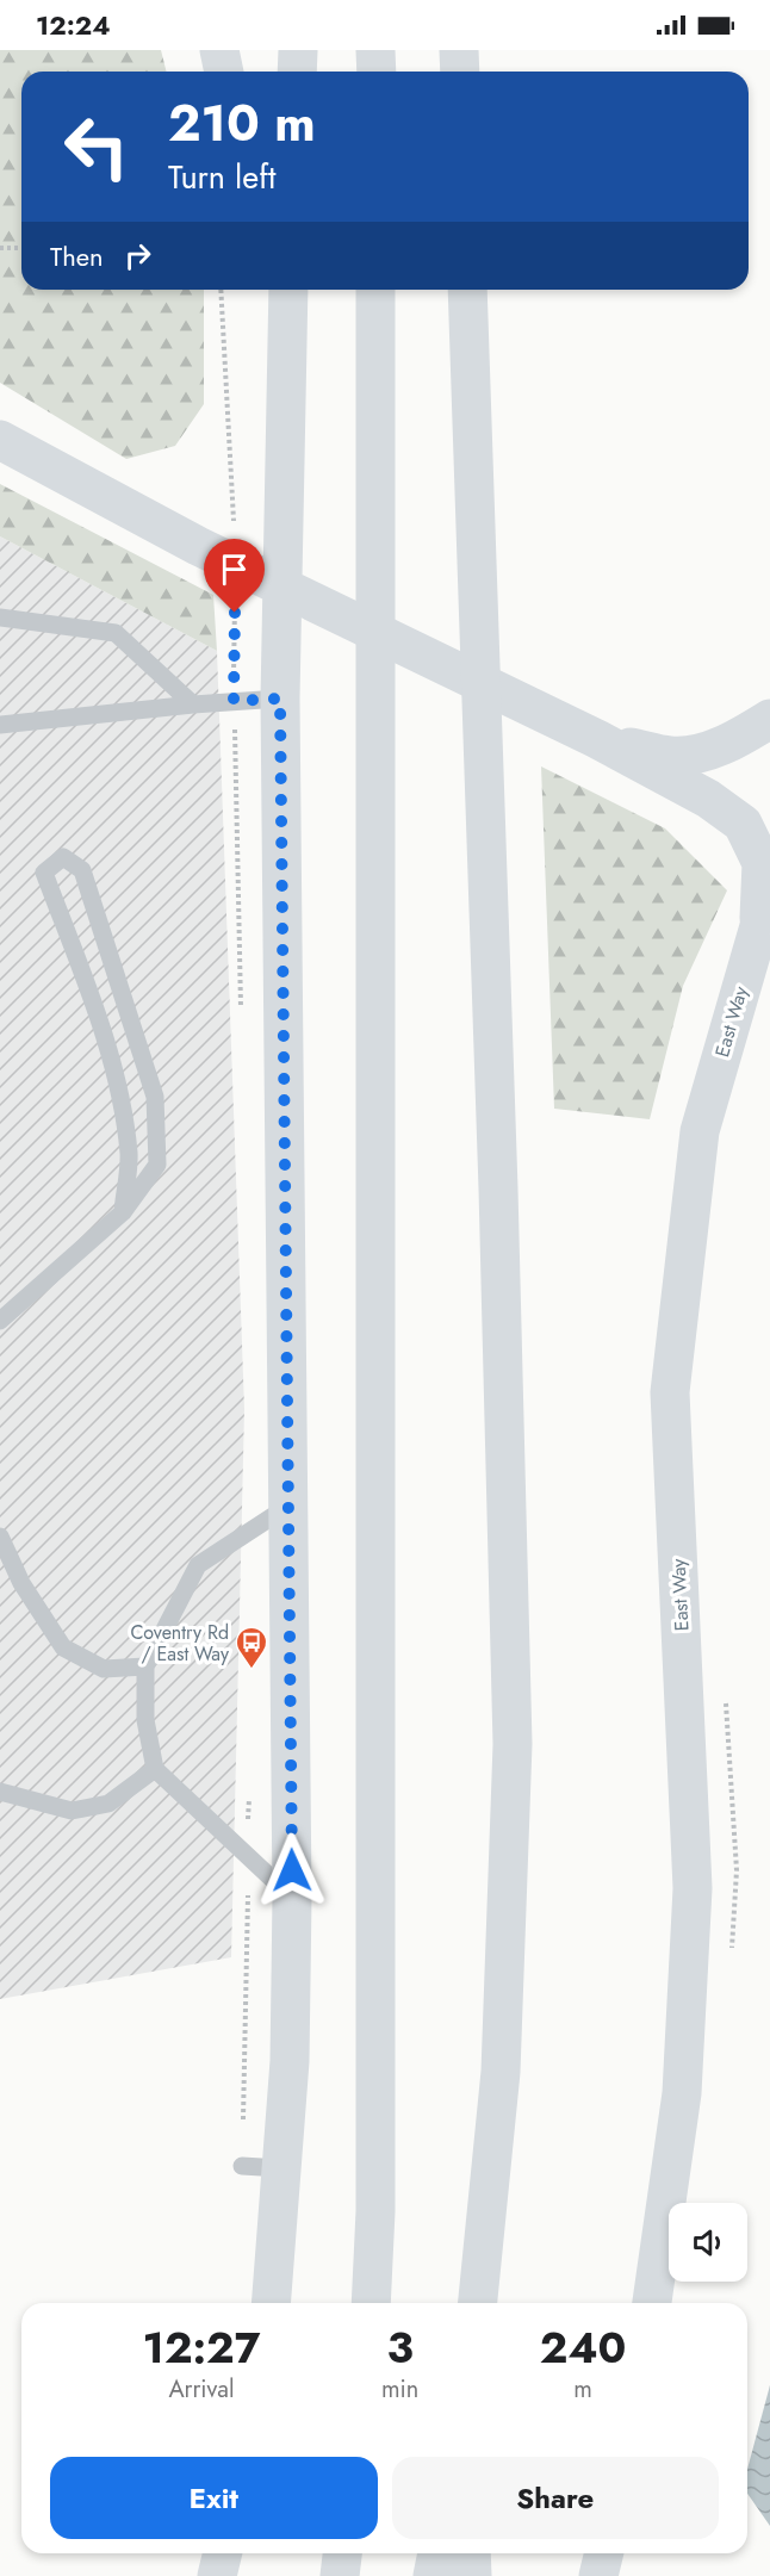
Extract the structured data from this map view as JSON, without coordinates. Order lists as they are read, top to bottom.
{
  "streets": {
    "main road": ["East Way"]
  },
  "places": {
    "bus stop": ["Coventry Rd / East Way"]
  },
  "page": {
    "status": "12:24",
    "turn": ["210 m", "Turn left"],
    "then": "Then",
    "eta": [
      "12:27",
      "Arrival",
      "3",
      "min",
      "240",
      "m"
    ],
    "buttons": ["Exit", "Share"]
  }
}
